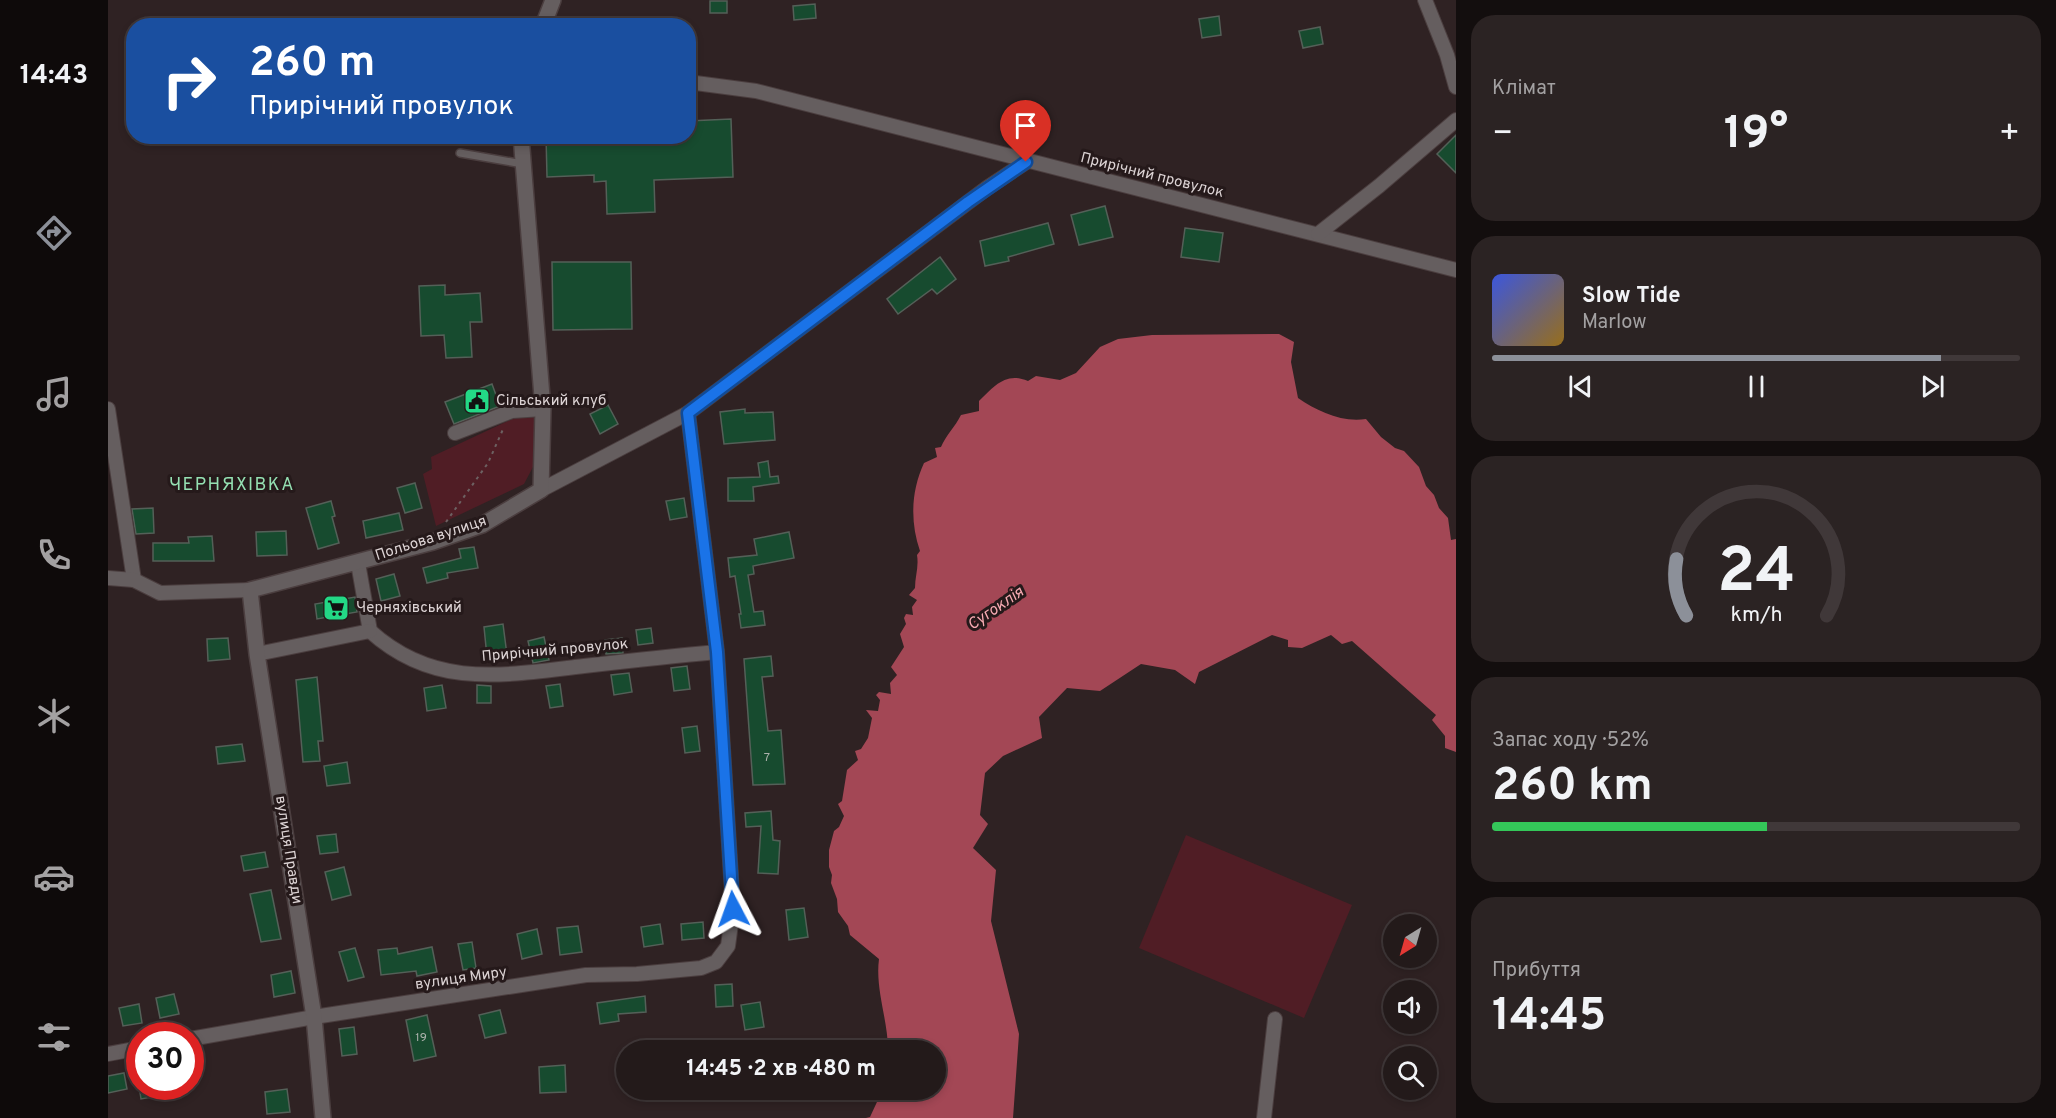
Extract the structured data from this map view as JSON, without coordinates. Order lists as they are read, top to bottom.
{
  "streets": {
    "street": [
      "Прирічний провулок",
      "Польова вулиця",
      "вулиця Правди",
      "вулиця Миру"
    ]
  },
  "crossings": [
    ["Прирічний провулок", "вулиця Миру"],
    ["Польова вулиця", "вулиця Правди"],
    ["вулиця Правди", "вулиця Миру"]
  ],
  "districts": ["ЧЕРНЯХІВКА"],
  "water": ["Сугоклія"],
  "places": {
    "public building": ["Сільський клуб"],
    "supermarket": ["Черняхівський"]
  },
  "house_numbers": ["7", "19"],
  "north": "bottom left",
  "page": {
    "tabs": "14:43",
    "tile": [
      "Клімат",
      ["Запас ходу · 52%", "260 km"],
      ["Прибуття", "14:45"]
    ],
    "turn": ["260 m", "Прирічний провулок"],
    "heat": ["−", "19°", "+"],
    "song": ["Slow Tide", "Marlow"],
    "limit": "30",
    "trip": "14:45 · 2 хв · 480 m",
    "gauge": ["24", "km/h"]
  }
}
